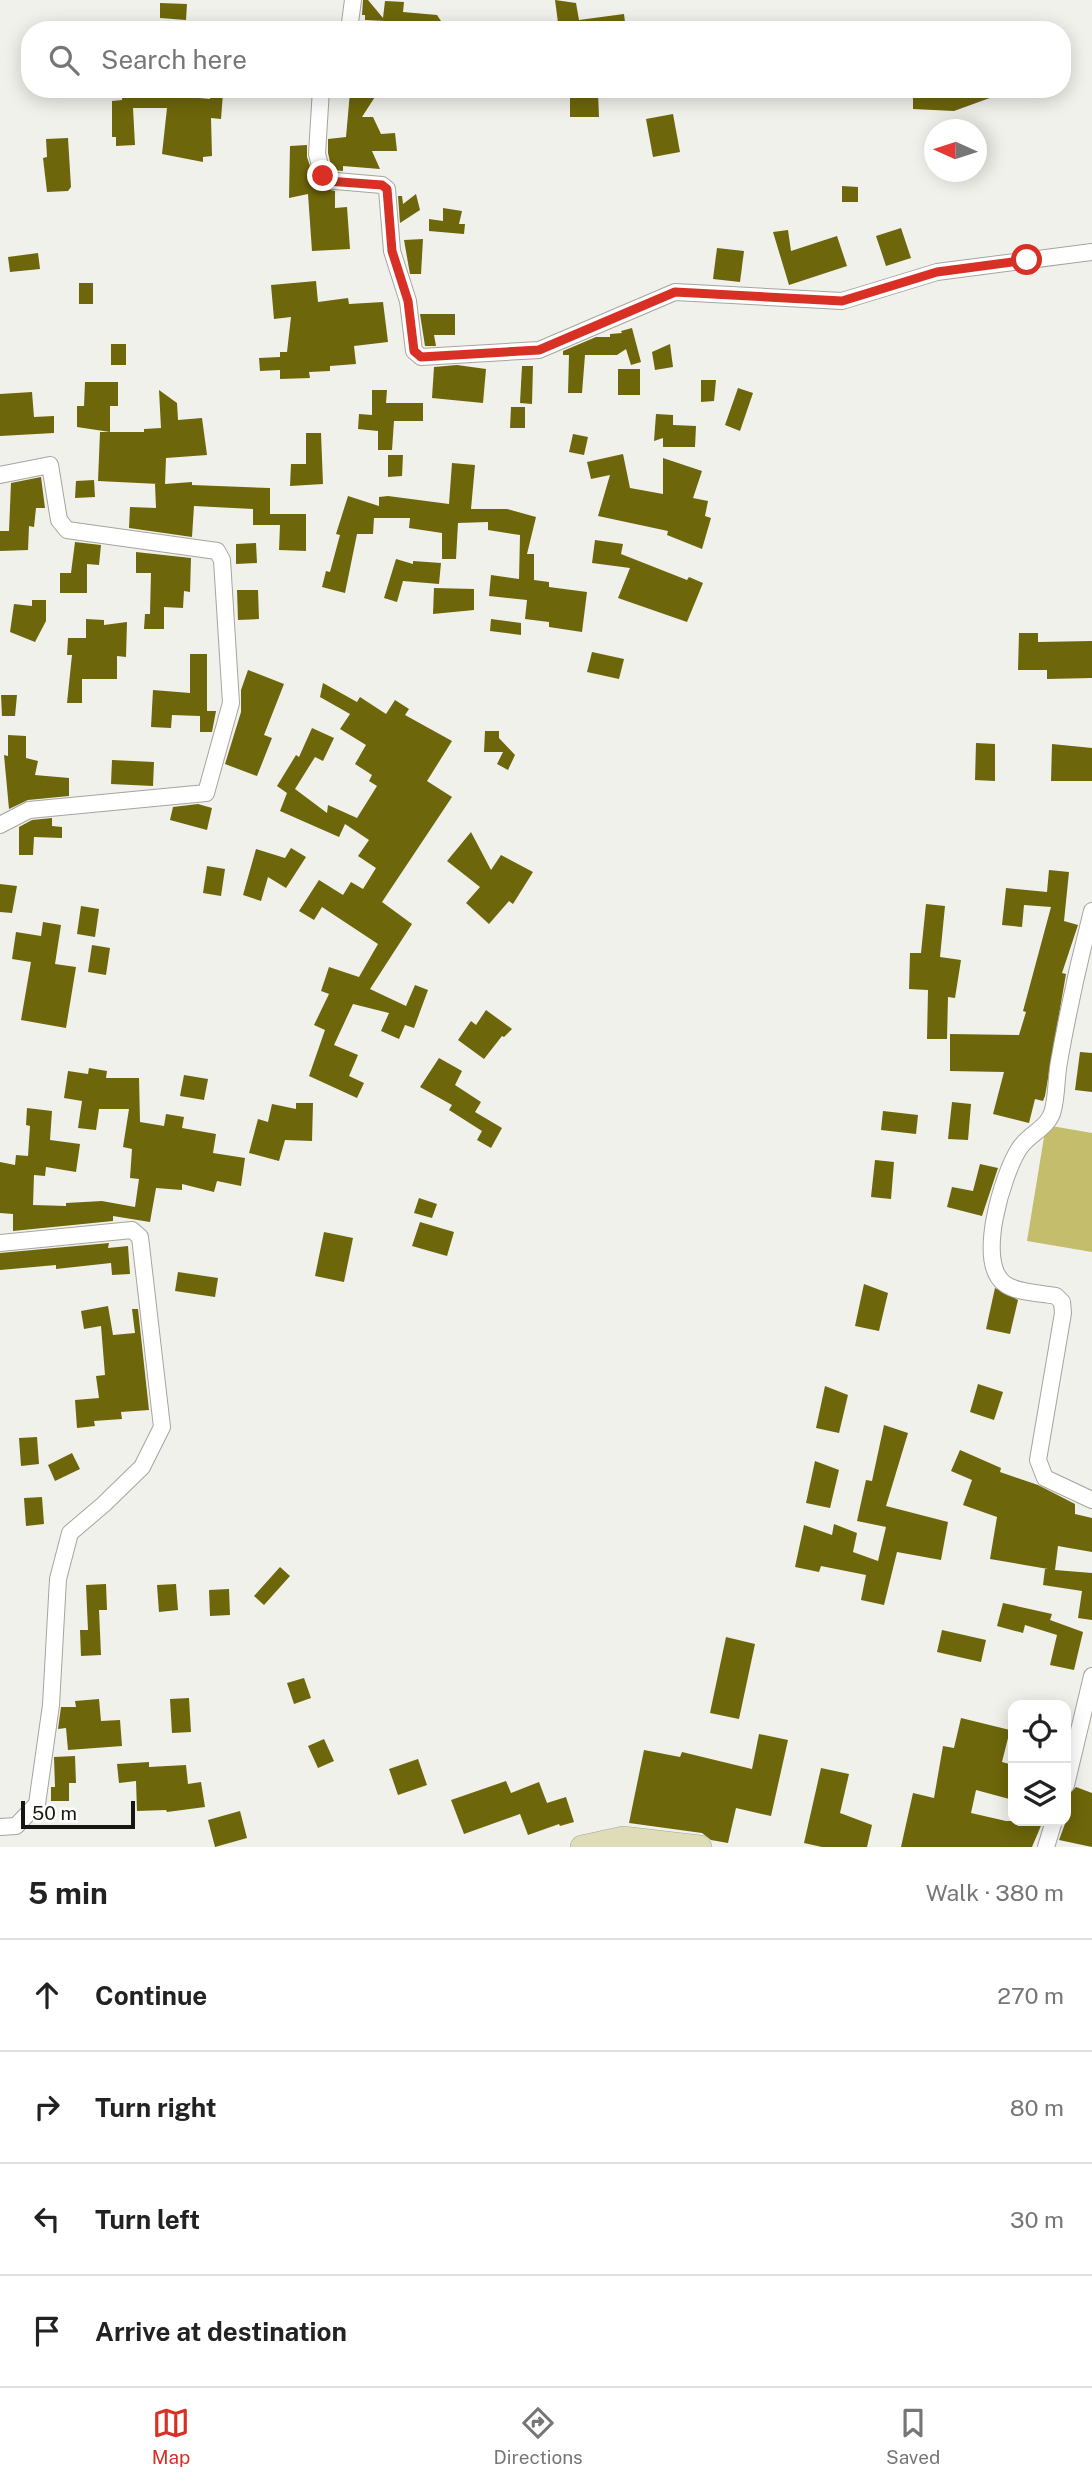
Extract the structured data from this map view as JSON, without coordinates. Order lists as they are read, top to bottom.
{
  "scale_bar": "50 m",
  "north": "left",
  "page": {
    "search": "Search here",
    "scale": "50 m",
    "heading": ["5 min", "Walk · 380 m"],
    "list": [
      ["Continue", "270 m"],
      ["Turn right", "80 m"],
      ["Turn left", "30 m"],
      "Arrive at destination"
    ],
    "nav": ["Map", "Directions", "Saved"]
  }
}
